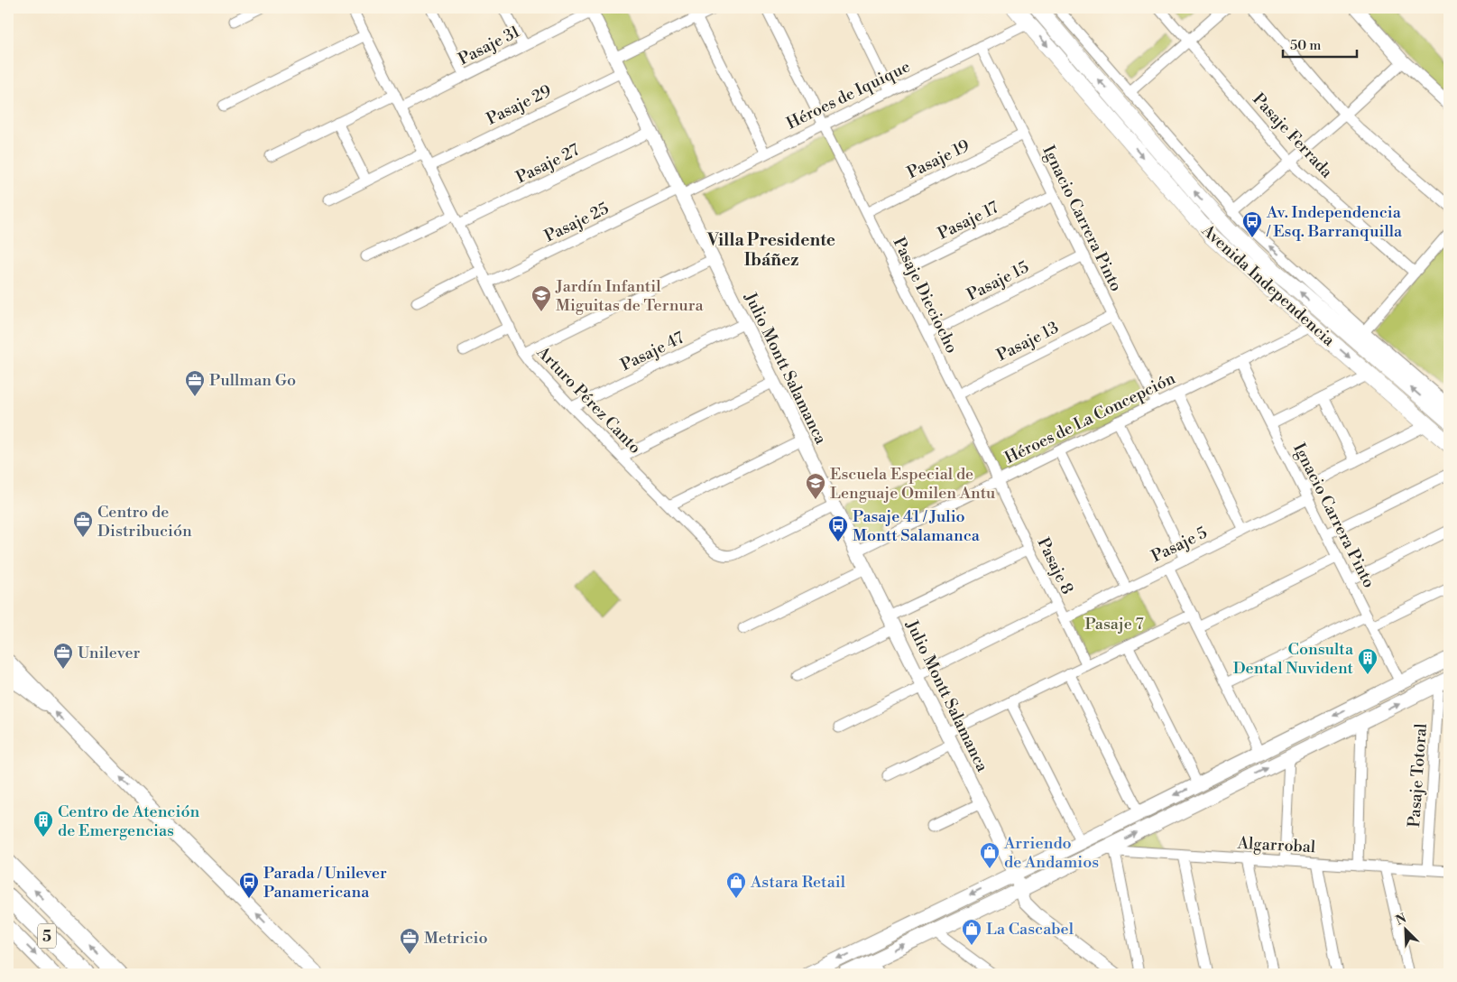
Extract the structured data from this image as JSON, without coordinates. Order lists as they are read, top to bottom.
{
  "streets": {
    "highway": ["5"],
    "main road": ["Avenida Independencia"],
    "street": [
      "Pasaje 31",
      "Héroes de Iquique",
      "Pasaje 29",
      "Pasaje Ferrada",
      "Pasaje 19",
      "Pasaje 27",
      "Ignacio Carrera Pinto",
      "Pasaje 17",
      "Pasaje 25",
      "Pasaje 15",
      "Pasaje Dieciocho",
      "Pasaje 13",
      "Pasaje 47",
      "Julio Montt Salamanca",
      "Arturo Pérez Canto",
      "Héroes de La Concepción",
      "Pasaje 5",
      "Pasaje 8",
      "Pasaje Totoral",
      "Algarrobal"
    ]
  },
  "crossings": [
    ["Pasaje 31", "Julio Montt Salamanca"],
    ["Pasaje 31", "Arturo Pérez Canto"],
    ["Héroes de Iquique", "Ignacio Carrera Pinto"],
    ["Héroes de Iquique", "Pasaje 25"],
    ["Héroes de Iquique", "Avenida Independencia"],
    ["Héroes de Iquique", "Pasaje Dieciocho"],
    ["Héroes de Iquique", "Julio Montt Salamanca"],
    ["Pasaje 29", "Julio Montt Salamanca"],
    ["Pasaje 29", "Arturo Pérez Canto"],
    ["Pasaje 19", "Ignacio Carrera Pinto"],
    ["Pasaje 19", "Pasaje Dieciocho"],
    ["Pasaje 27", "Julio Montt Salamanca"],
    ["Pasaje 27", "Arturo Pérez Canto"],
    ["Ignacio Carrera Pinto", "Pasaje 17"],
    ["Ignacio Carrera Pinto", "Pasaje 15"],
    ["Ignacio Carrera Pinto", "Pasaje 13"],
    ["Ignacio Carrera Pinto", "Héroes de La Concepción"],
    ["Ignacio Carrera Pinto", "Pasaje 5"],
    ["Pasaje 17", "Pasaje Dieciocho"],
    ["Pasaje 25", "Julio Montt Salamanca"],
    ["Pasaje 25", "Arturo Pérez Canto"],
    ["Pasaje 15", "Pasaje Dieciocho"],
    ["Avenida Independencia", "Héroes de La Concepción"],
    ["Pasaje Dieciocho", "Pasaje 13"],
    ["Pasaje Dieciocho", "Héroes de La Concepción"],
    ["Pasaje Dieciocho", "Pasaje 8"],
    ["Pasaje 47", "Julio Montt Salamanca"],
    ["Pasaje 47", "Arturo Pérez Canto"],
    ["Julio Montt Salamanca", "Arturo Pérez Canto"],
    ["Julio Montt Salamanca", "Héroes de La Concepción"],
    ["Héroes de La Concepción", "Pasaje 8"],
    ["Pasaje 5", "Pasaje 8"],
    ["Pasaje Totoral", "Algarrobal"]
  ],
  "districts": ["Villa Presidente Ibáñez"],
  "parks": ["Pasaje 7"],
  "places": {
    "bus stop": ["Av. Independencia / Esq. Barranquilla", "Pasaje 41 / Julio Montt Salamanca", "Parada / Unilever Panamericana"],
    "school or university": ["Jardín Infantil Miguitas de Ternura", "Escuela Especial de Lenguaje Omilen Antu"],
    "office": [
      "Pullman Go",
      "Centro de Distribución",
      "Unilever",
      "Metricio"
    ],
    "building": ["Consulta Dental Nuvident", "Centro de Atención de Emergencias"],
    "shop": ["Arriendo de Andamios", "Astara Retail", "La Cascabel"]
  },
  "scale_bar": "50 m",
  "north": "top left"
}
